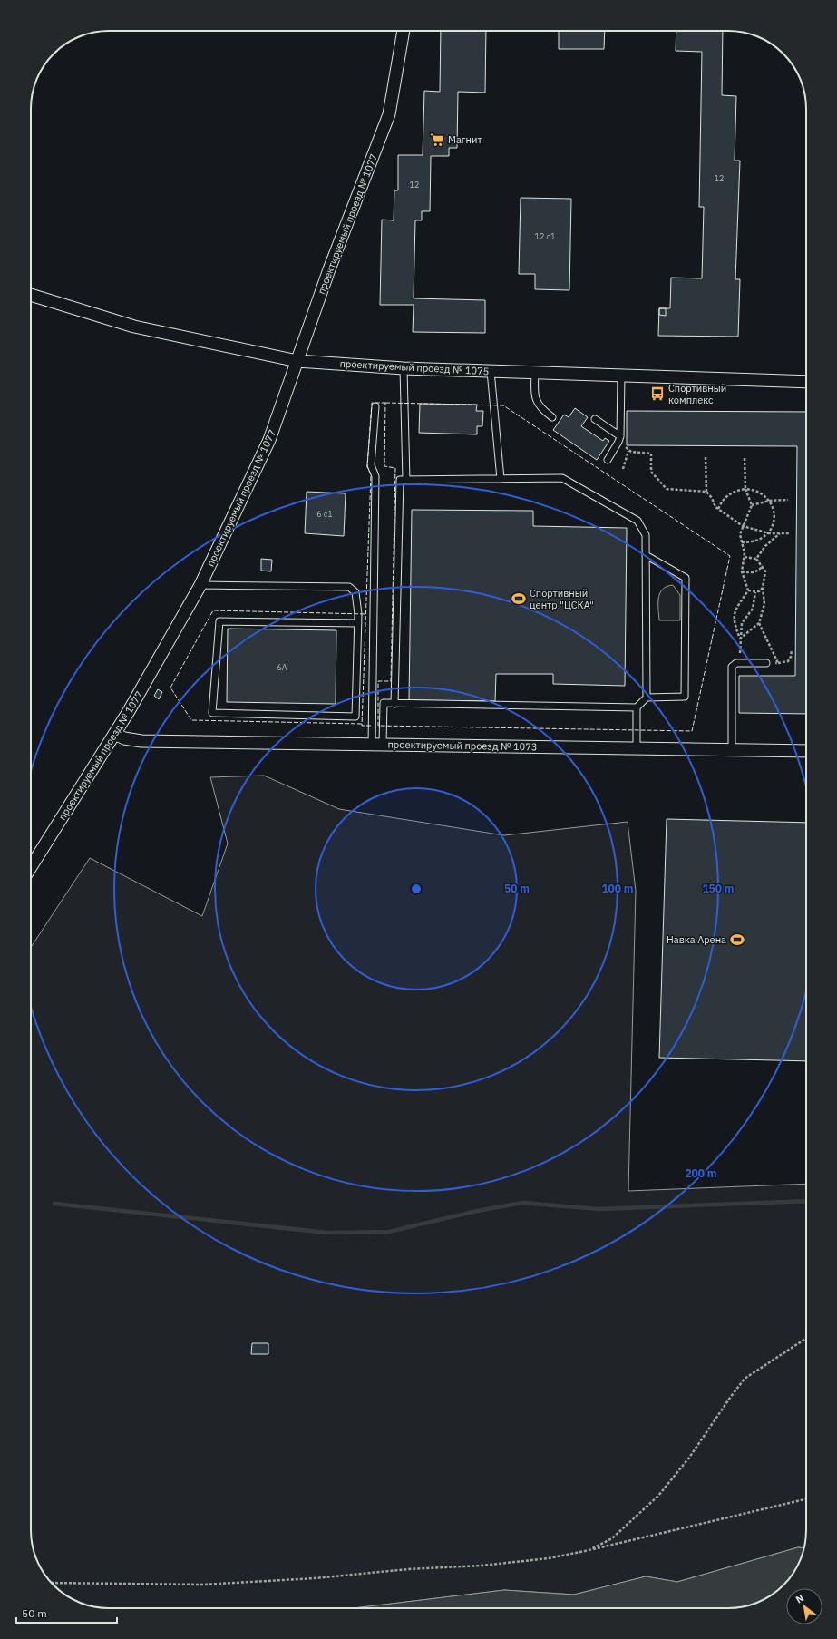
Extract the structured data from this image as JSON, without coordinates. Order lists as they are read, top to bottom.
{
  "streets": {
    "street": ["проектируемый проезд № 1077", "проектируемый проезд № 1075", "проектируемый проезд № 1073"]
  },
  "crossings": [
    ["проектируемый проезд № 1077", "проектируемый проезд № 1075"],
    ["проектируемый проезд № 1077", "проектируемый проезд № 1073"]
  ],
  "places": {
    "supermarket": ["Магнит"],
    "bus stop": ["Спортивный комплекс"],
    "sports": ["Спортивный центр \"ЦСКА\"", "Навка Арена"]
  },
  "house_numbers": [
    "12",
    "12",
    "12 с1",
    "6 с1",
    "6А"
  ],
  "scale_bar": "50 m",
  "north": "top left",
  "rings": [
    "50 m",
    "100 m",
    "150 m",
    "200 m"
  ]
}
